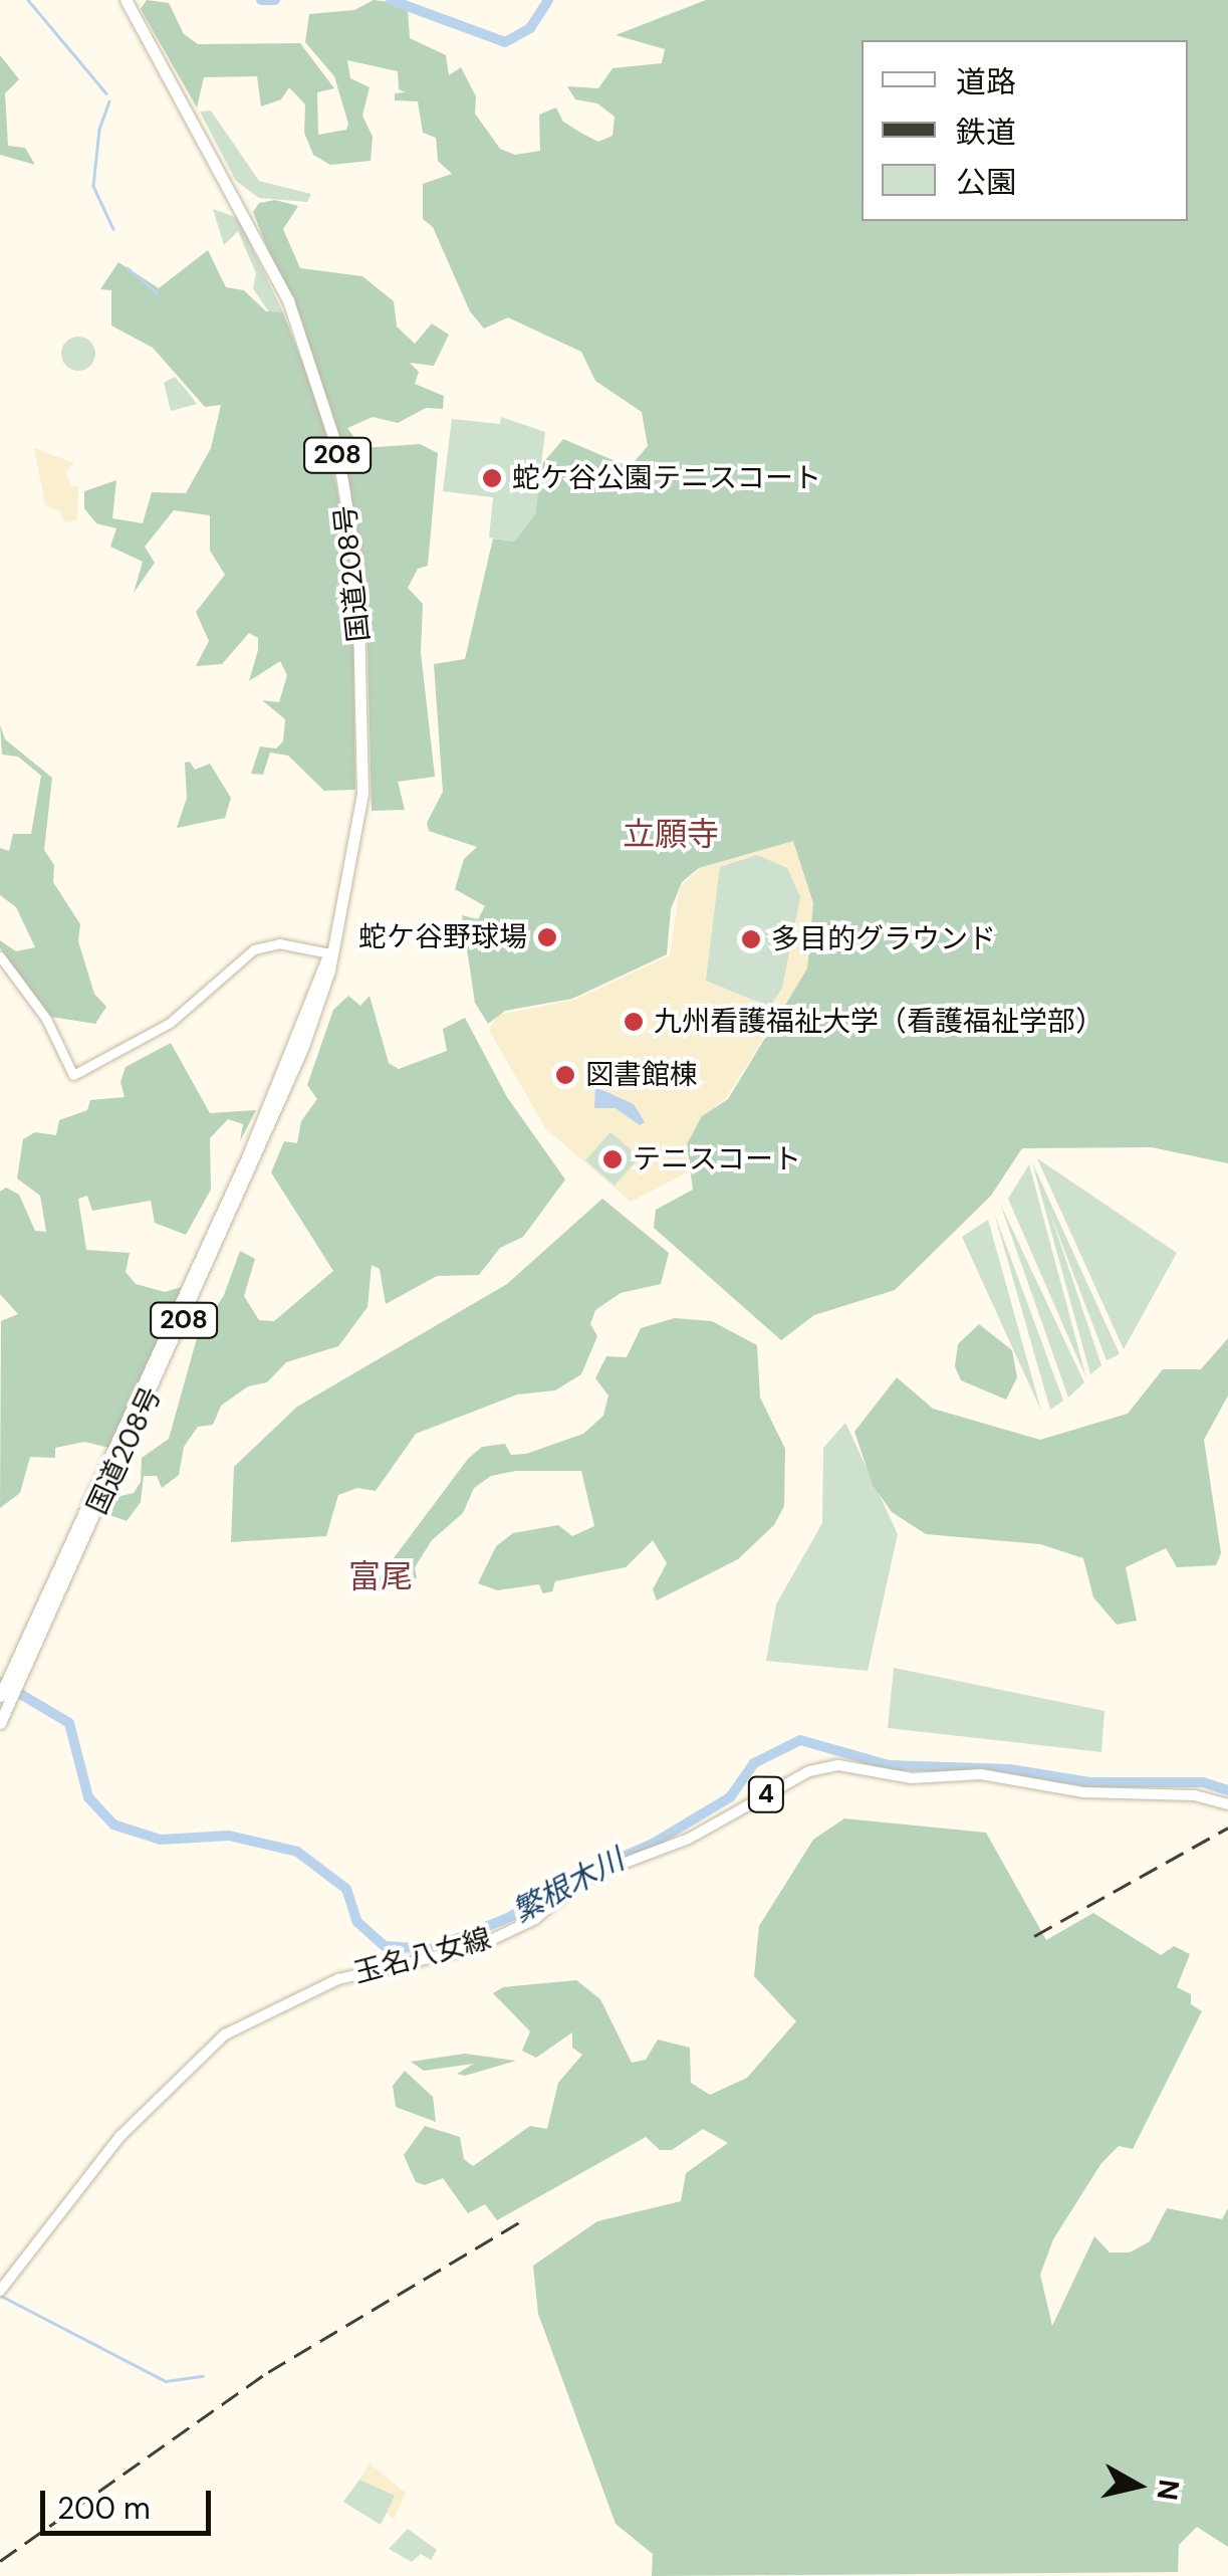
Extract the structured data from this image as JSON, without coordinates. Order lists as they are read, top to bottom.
{
  "streets": {
    "highway": ["208", "国道208号"],
    "main road": ["4", "玉名八女線"]
  },
  "districts": ["立願寺", "富尾"],
  "water": ["繁根木川"],
  "places": [
    "蛇ケ谷公園テニスコート",
    "蛇ケ谷野球場",
    "多目的グラウンド",
    "九州看護福祉大学（看護福祉学部）",
    "図書館棟",
    "テニスコート"
  ],
  "legend": ["道路", "鉄道", "公園"],
  "scale_bar": "200 m",
  "north": "right"
}
